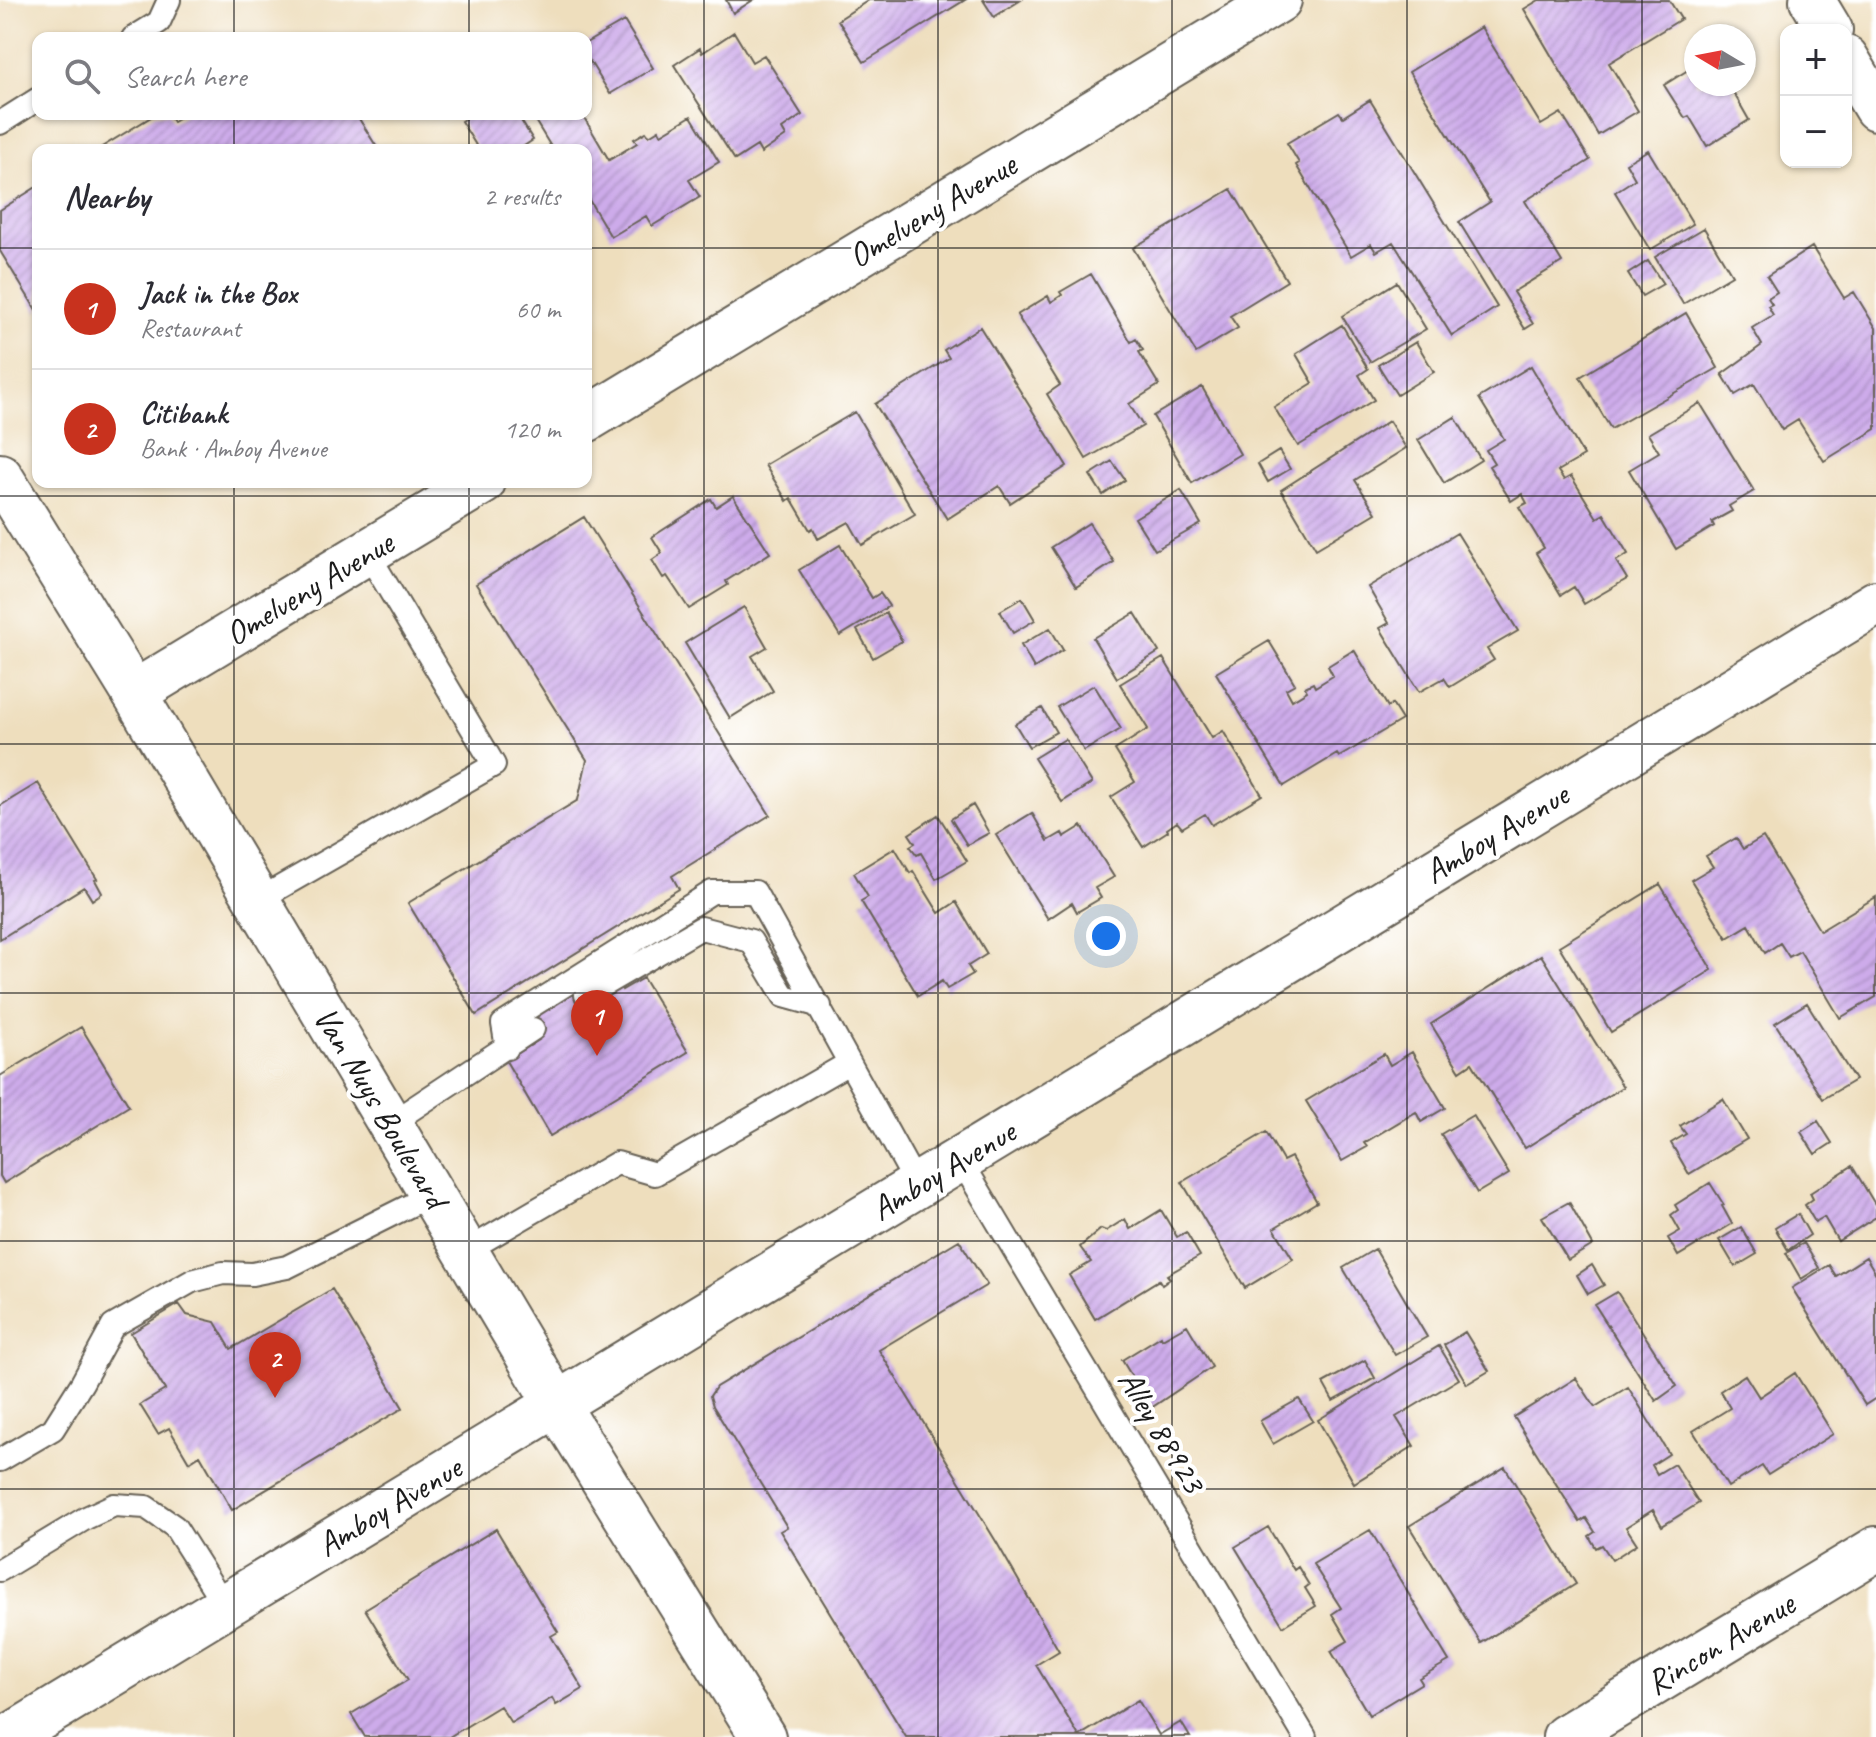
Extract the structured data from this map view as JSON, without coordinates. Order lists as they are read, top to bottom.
{
  "streets": {
    "street": [
      "Omelveny Avenue",
      "Amboy Avenue",
      "Van Nuys Boulevard",
      "Rincon Avenue"
    ],
    "lane": ["Alley 88923"]
  },
  "crossings": [
    ["Omelveny Avenue", "Van Nuys Boulevard"],
    ["Amboy Avenue", "Van Nuys Boulevard"],
    ["Amboy Avenue", "Alley 88923"]
  ],
  "north": "left",
  "page": {
    "map_buttons": ["+", "−"],
    "search": "Search here",
    "heading": ["Nearby", "2 results"],
    "list": [
      {
        "mark": "1",
        "name": "Jack in the Box",
        "note": "Restaurant",
        "value": "60 m"
      },
      {
        "mark": "2",
        "name": "Citibank",
        "note": "Bank · Amboy Avenue",
        "value": "120 m"
      }
    ],
    "pins": ["1", "2"]
  }
}
